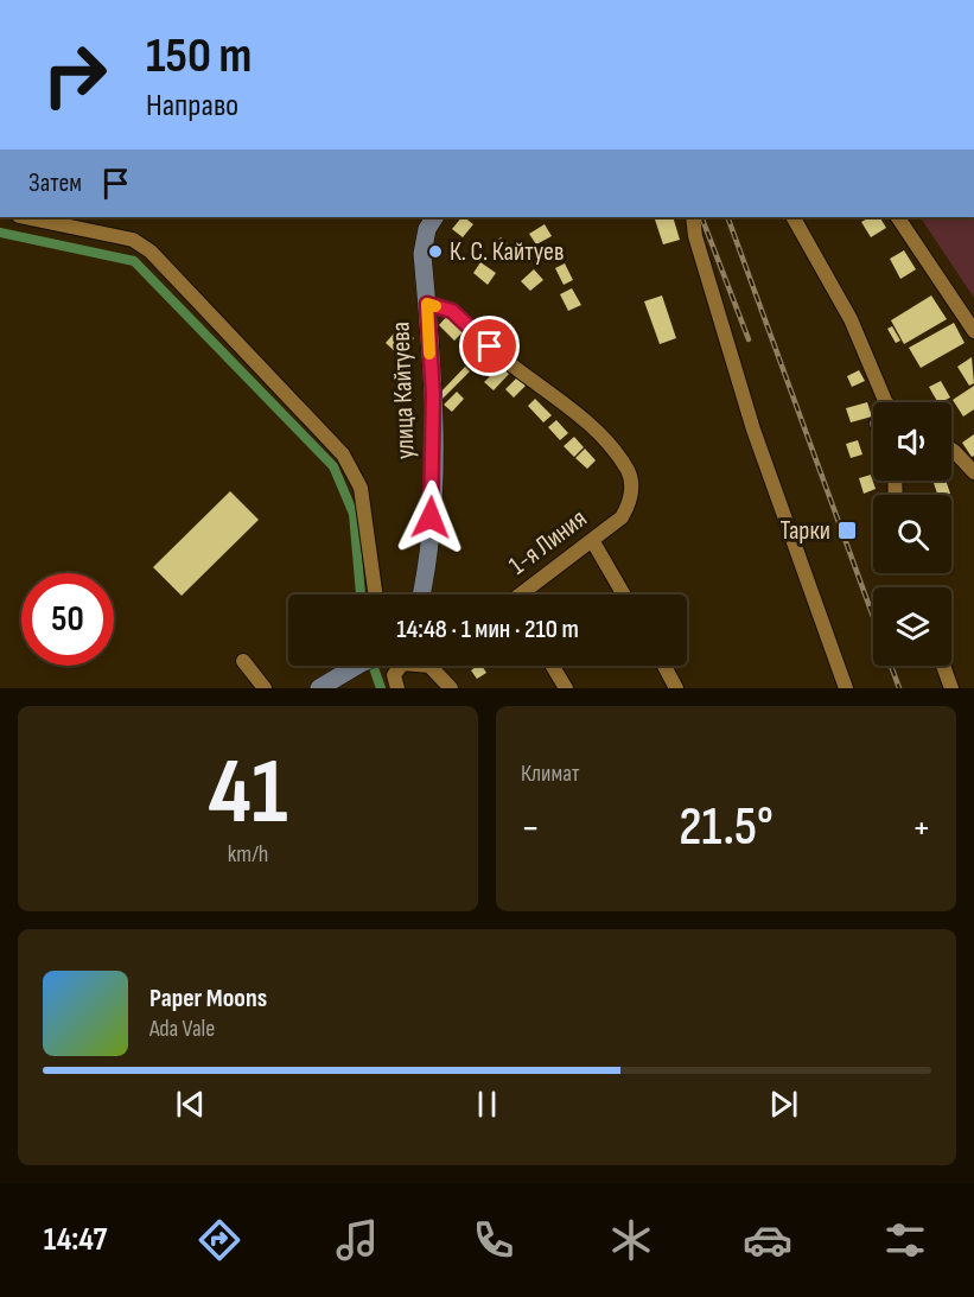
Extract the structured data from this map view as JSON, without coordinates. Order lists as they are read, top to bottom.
{
  "streets": {
    "main road": ["улица Кайтуева"],
    "street": ["1-я Линия"]
  },
  "crossings": [
    ["улица Кайтуева", "1-я Линия"]
  ],
  "places": {
    "other": ["К. С. Кайтуев"],
    "transit": ["Тарки"]
  },
  "page": {
    "turn": ["150 m", "Направо"],
    "then": "Затем",
    "limit": "50",
    "trip": "14:48 · 1 мин · 210 m",
    "tile": [
      ["41", "km/h"],
      "Климат"
    ],
    "heat": ["−", "21.5°", "+"],
    "song": ["Paper Moons", "Ada Vale"],
    "tabs": "14:47"
  }
}
